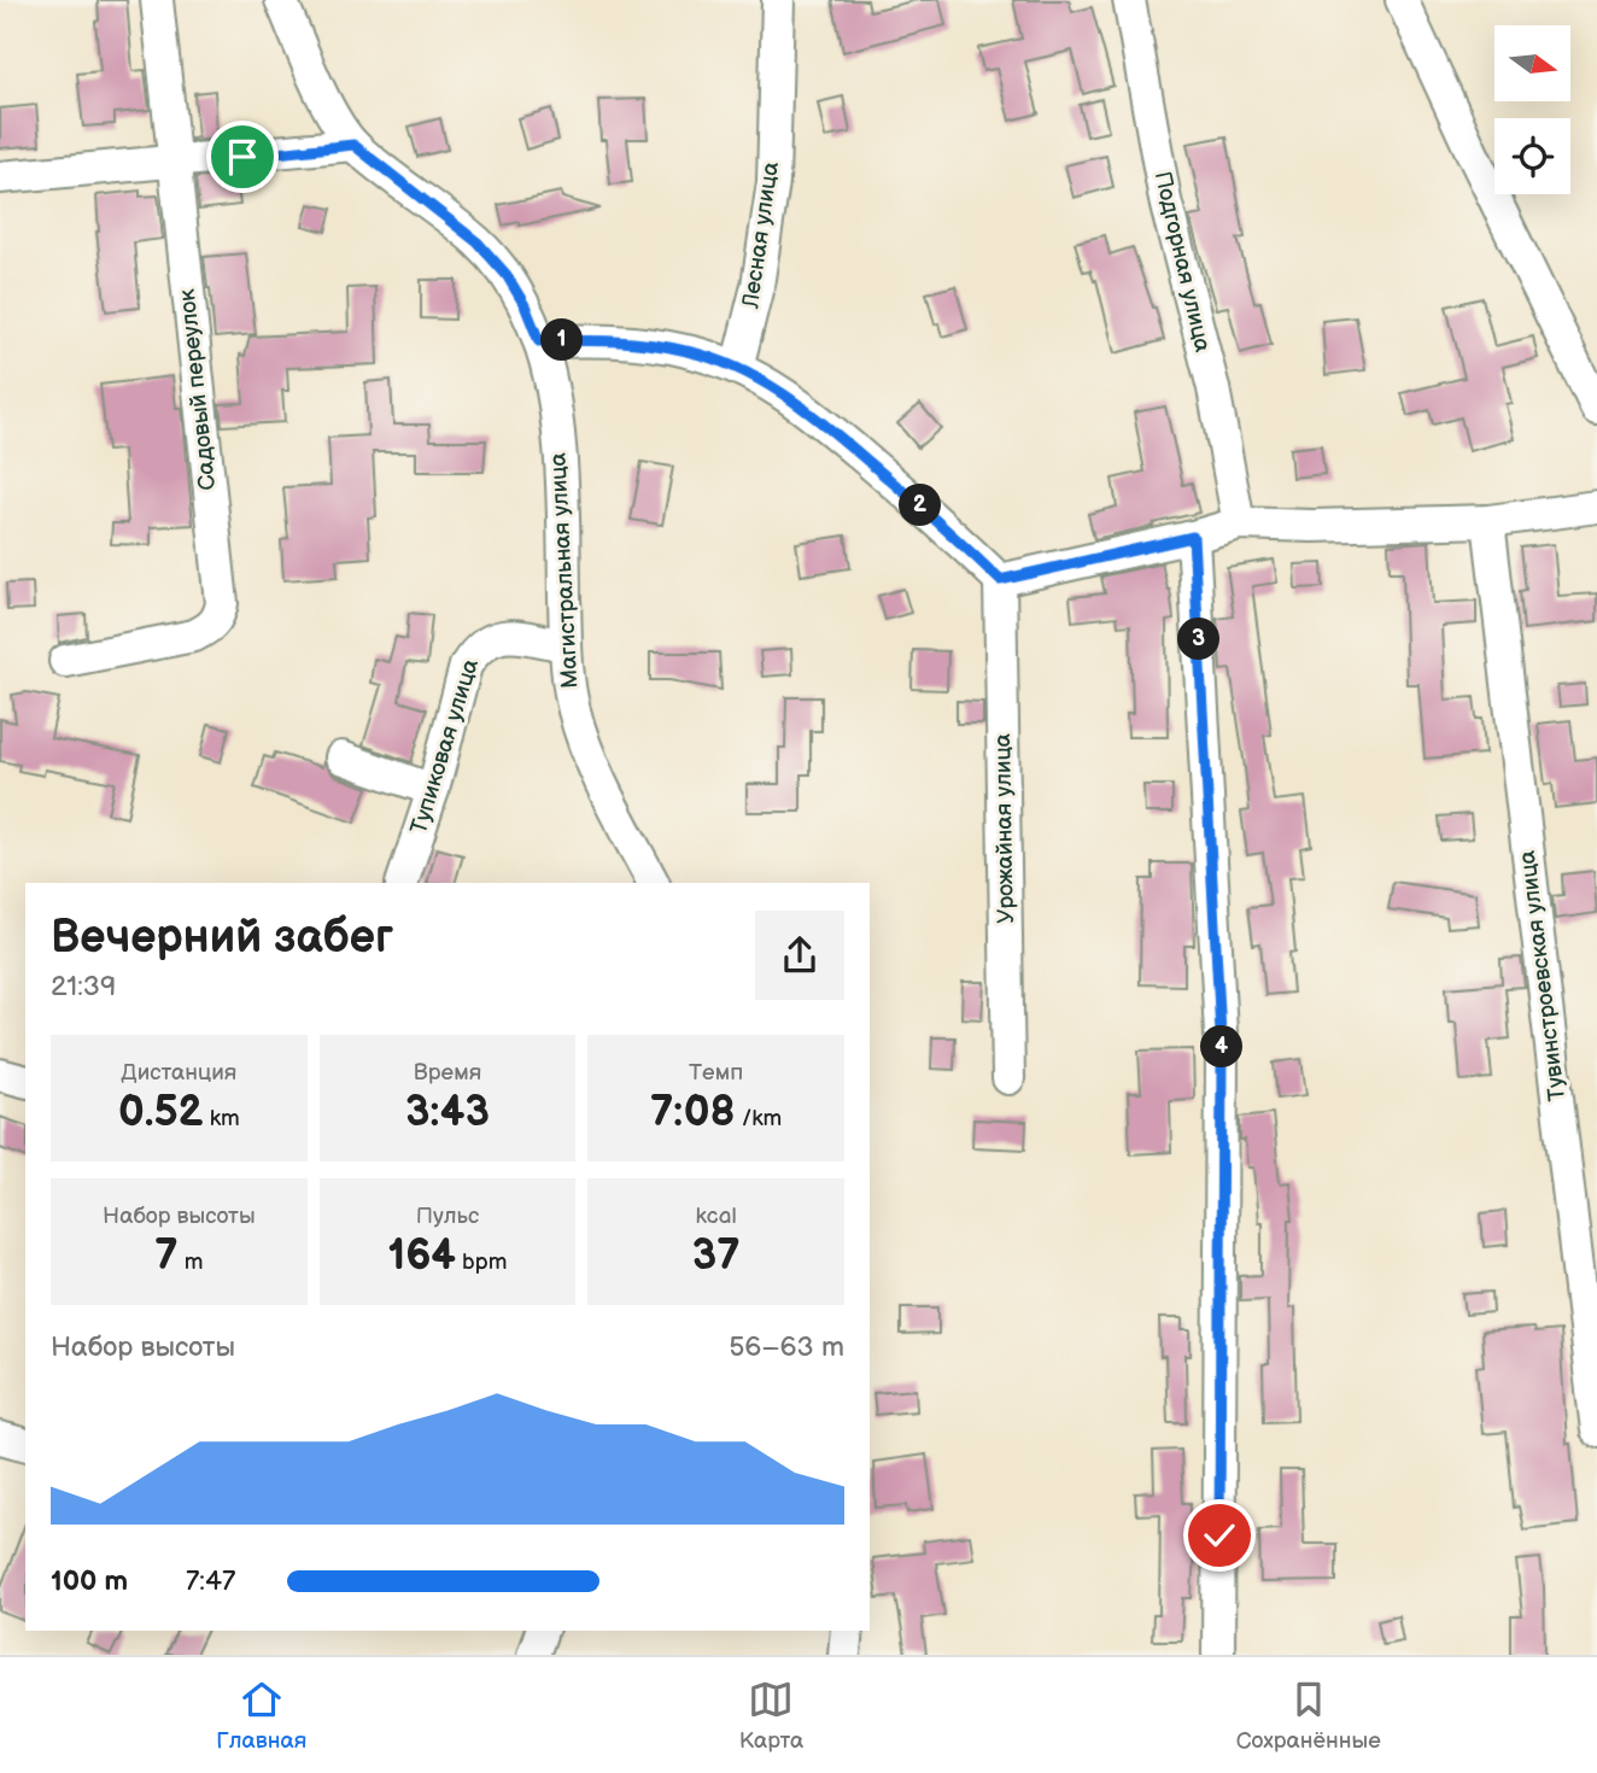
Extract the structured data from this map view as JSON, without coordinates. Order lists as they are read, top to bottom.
{
  "streets": {
    "street": [
      "Лесная улица",
      "Подгорная улица",
      "Садовый переулок",
      "Магистральная улица",
      "Тупиковая улица",
      "Урожайная улица",
      "Тувинстроевская улица"
    ]
  },
  "crossings": [
    ["Магистральная улица", "Тупиковая улица"]
  ],
  "north": "right",
  "page": {
    "pins": [
      "1",
      "2",
      "3",
      "4"
    ],
    "heading": ["Вечерний забег", "21:39"],
    "stats": [
      ["Дистанция", "0.52 km"],
      ["Время", "3:43"],
      ["Темп", "7:08 /km"],
      ["Набор высоты", "7 m"],
      ["Пульс", "164 bpm"],
      ["kcal", "37"]
    ],
    "chart": ["Набор высоты", "56–63 m"],
    "list": [
      {
        "name": "100 m",
        "note": "7:47"
      }
    ],
    "tabs": ["Главная", "Карта", "Сохранённые"]
  }
}
